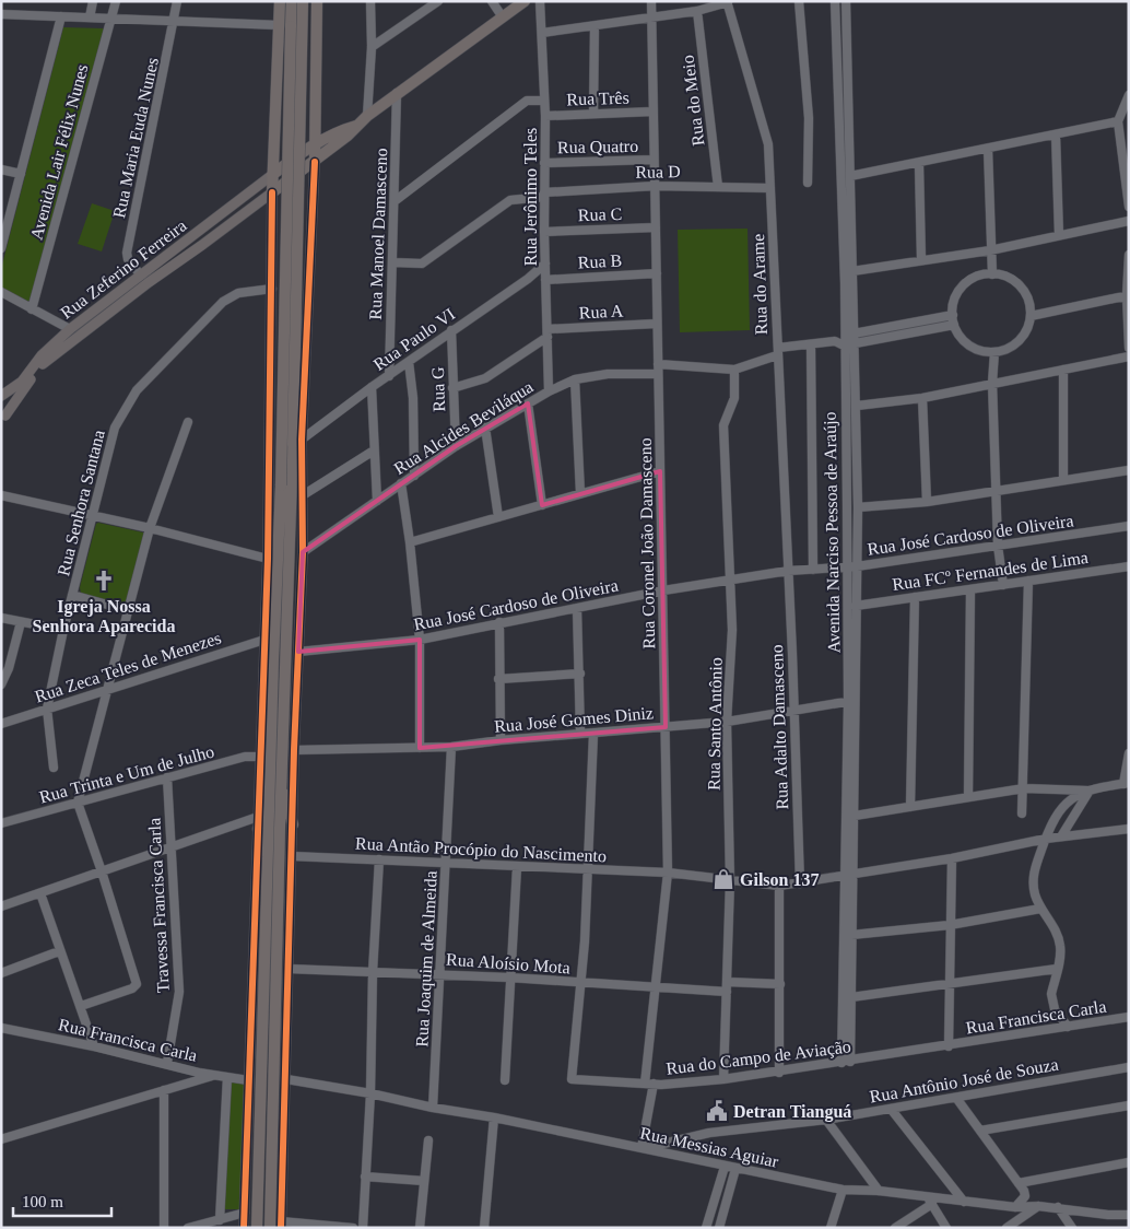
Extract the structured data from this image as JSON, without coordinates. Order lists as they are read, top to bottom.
{
  "streets": {
    "main road": ["Rua Zeferino Ferreira"],
    "street": [
      "Rua Três",
      "Rua do Meio",
      "Rua Maria Euda Nunes",
      "Rua Quatro",
      "Avenida Lair Félix Nunes",
      "Rua D",
      "Rua Jerônimo Teles",
      "Rua C",
      "Rua Manoel Damasceno",
      "Rua B",
      "Rua do Arame",
      "Rua A",
      "Rua Paulo VI",
      "Rua G",
      "Rua Alcides Beviláqua",
      "Rua Senhora Santana",
      "Avenida Narciso Pessoa de Araújo",
      "Rua José Cardoso de Oliveira",
      "Rua Coronel João Damasceno",
      "Rua FCº Fernandes de Lima",
      "Rua Zeca Teles de Menezes",
      "Rua José Gomes Diniz",
      "Rua Santo Antônio",
      "Rua Adalto Damasceno",
      "Rua Trinta e Um de Julho",
      "Rua Antão Procópio do Nascimento",
      "Travessa Francisca Carla",
      "Rua Joaquim de Almeida",
      "Rua Aloísio Mota",
      "Rua Francisca Carla",
      "Rua do Campo de Aviação",
      "Rua Antônio José de Souza",
      "Rua Messias Aguiar"
    ]
  },
  "crossings": [
    ["Rua Três", "Rua Jerônimo Teles"],
    ["Rua Três", "Rua Coronel João Damasceno"],
    ["Rua do Meio", "Rua D"],
    ["Rua Maria Euda Nunes", "Rua Zeferino Ferreira"],
    ["Rua Quatro", "Rua Jerônimo Teles"],
    ["Rua Quatro", "Rua Coronel João Damasceno"],
    ["Rua D", "Rua Jerônimo Teles"],
    ["Rua D", "Rua Manoel Damasceno"],
    ["Rua D", "Rua do Arame"],
    ["Rua D", "Rua Coronel João Damasceno"],
    ["Rua Jerônimo Teles", "Rua C"],
    ["Rua Jerônimo Teles", "Rua B"],
    ["Rua Jerônimo Teles", "Rua A"],
    ["Rua Jerônimo Teles", "Rua Paulo VI"],
    ["Rua Jerônimo Teles", "Rua Alcides Beviláqua"],
    ["Rua C", "Rua Coronel João Damasceno"],
    ["Rua Manoel Damasceno", "Rua Paulo VI"],
    ["Rua B", "Rua Coronel João Damasceno"],
    ["Rua do Arame", "Rua José Cardoso de Oliveira"],
    ["Rua do Arame", "Rua Adalto Damasceno"],
    ["Rua A", "Rua Coronel João Damasceno"],
    ["Rua Paulo VI", "Rua G"],
    ["Rua G", "Rua Alcides Beviláqua"],
    ["Rua Alcides Beviláqua", "Rua Coronel João Damasceno"],
    ["Rua Senhora Santana", "Rua Zeca Teles de Menezes"],
    ["Avenida Narciso Pessoa de Araújo", "Rua José Cardoso de Oliveira"],
    ["Avenida Narciso Pessoa de Araújo", "Rua FCº Fernandes de Lima"],
    ["Avenida Narciso Pessoa de Araújo", "Rua José Gomes Diniz"],
    ["Avenida Narciso Pessoa de Araújo", "Rua Antão Procópio do Nascimento"],
    ["Avenida Narciso Pessoa de Araújo", "Rua do Campo de Aviação"],
    ["Rua José Cardoso de Oliveira", "Rua Coronel João Damasceno"],
    ["Rua José Cardoso de Oliveira", "Rua Santo Antônio"],
    ["Rua José Cardoso de Oliveira", "Rua Adalto Damasceno"],
    ["Rua Coronel João Damasceno", "Rua José Gomes Diniz"],
    ["Rua Coronel João Damasceno", "Rua Antão Procópio do Nascimento"],
    ["Rua Coronel João Damasceno", "Rua Aloísio Mota"],
    ["Rua Coronel João Damasceno", "Rua do Campo de Aviação"],
    ["Rua Coronel João Damasceno", "Rua Antônio José de Souza"],
    ["Rua Coronel João Damasceno", "Rua Messias Aguiar"],
    ["Rua José Gomes Diniz", "Rua Santo Antônio"],
    ["Rua José Gomes Diniz", "Rua Adalto Damasceno"],
    ["Rua José Gomes Diniz", "Rua Joaquim de Almeida"],
    ["Rua Santo Antônio", "Rua Antão Procópio do Nascimento"],
    ["Rua Santo Antônio", "Rua Aloísio Mota"],
    ["Rua Santo Antônio", "Rua do Campo de Aviação"],
    ["Rua Adalto Damasceno", "Rua Antão Procópio do Nascimento"],
    ["Rua Trinta e Um de Julho", "Travessa Francisca Carla"],
    ["Rua Antão Procópio do Nascimento", "Rua Joaquim de Almeida"],
    ["Travessa Francisca Carla", "Rua Francisca Carla"],
    ["Rua Joaquim de Almeida", "Rua Aloísio Mota"],
    ["Rua Joaquim de Almeida", "Rua Messias Aguiar"],
    ["Rua Aloísio Mota", "Rua do Campo de Aviação"],
    ["Rua Francisca Carla", "Rua do Campo de Aviação"],
    ["Rua Antônio José de Souza", "Rua Messias Aguiar"]
  ],
  "places": {
    "church": ["Igreja Nossa Senhora Aparecida"],
    "shop": ["Gilson 137"],
    "public building": ["Detran Tianguá"]
  },
  "scale_bar": "100 m"
}
